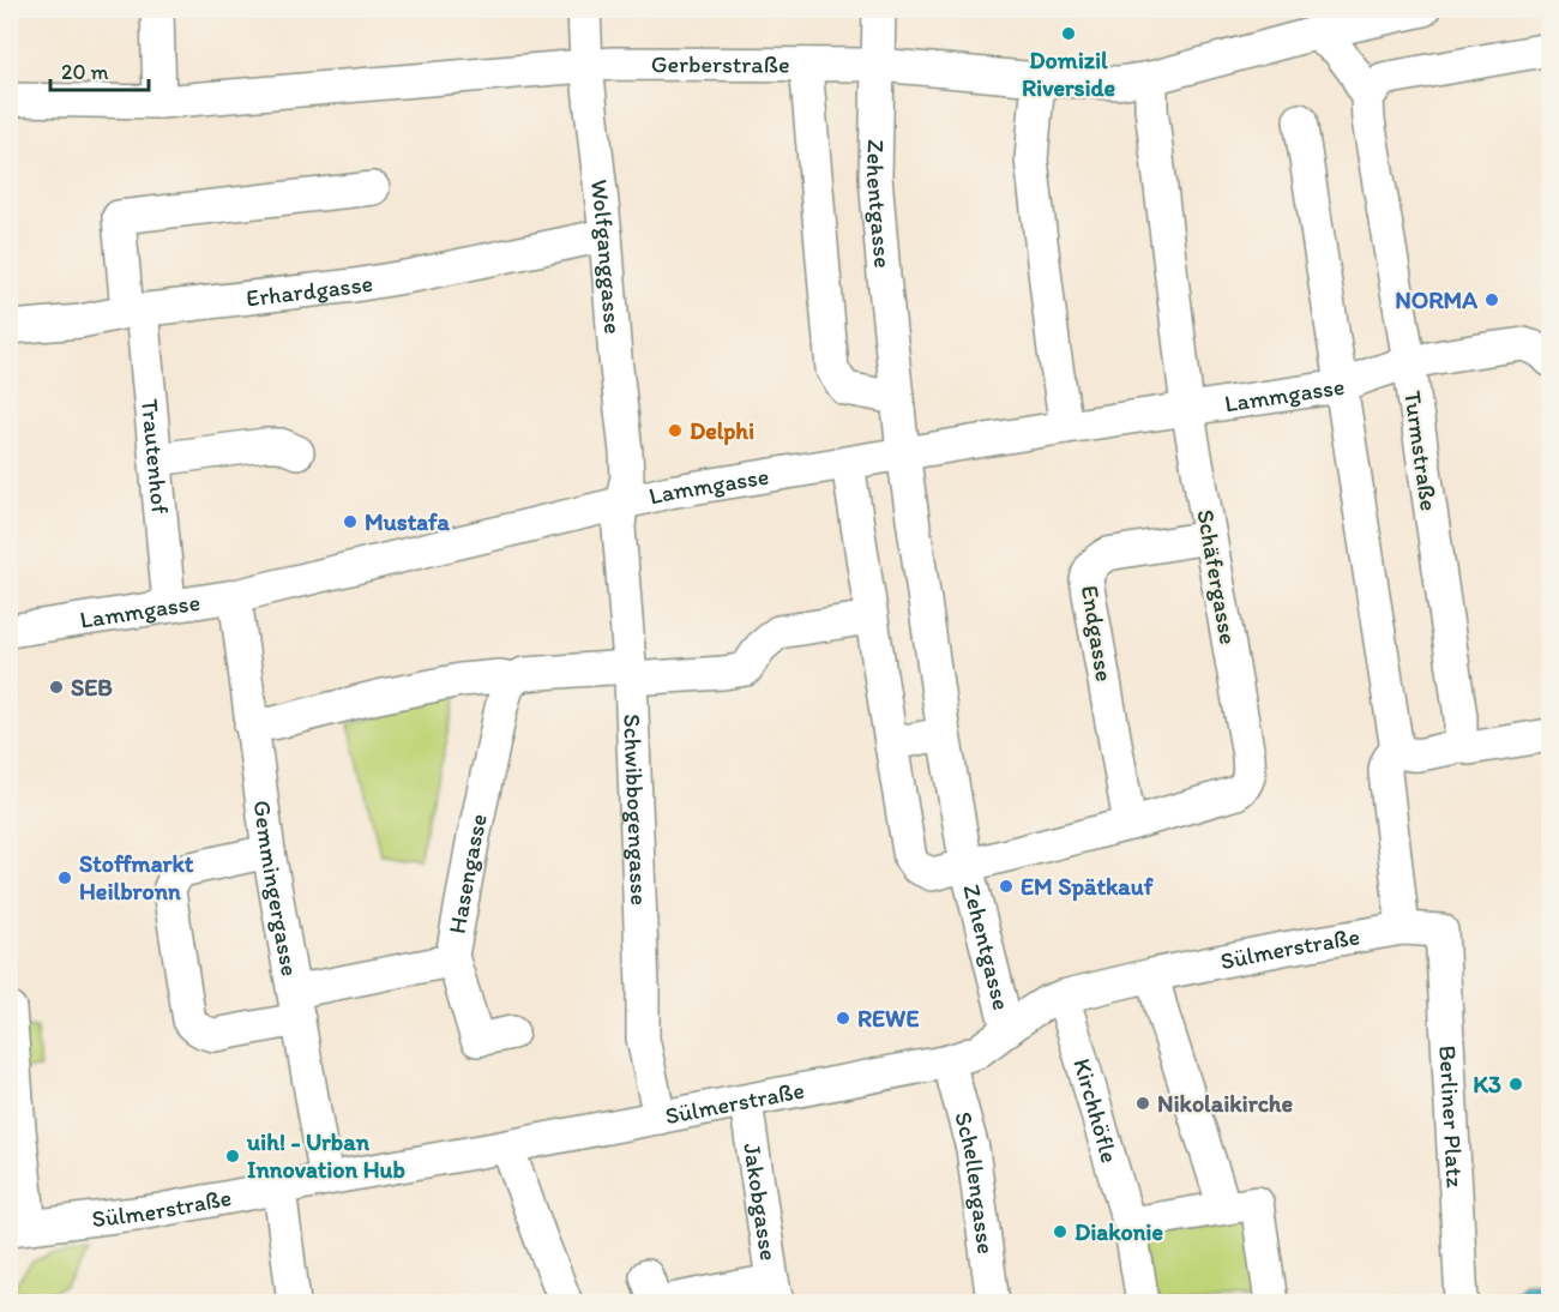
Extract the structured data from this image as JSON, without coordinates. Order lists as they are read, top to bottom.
{
  "streets": {
    "street": [
      "Gerberstraße",
      "Zehentgasse",
      "Wolfganggasse",
      "Erhardgasse",
      "Lammgasse",
      "Turmstraße",
      "Trautenhof",
      "Schäfergasse",
      "Endgasse",
      "Schwibbogengasse",
      "Hasengasse",
      "Gemmingergasse",
      "Sülmerstraße",
      "Kirchhöfle",
      "Berliner Platz",
      "Schellengasse",
      "Jakobgasse"
    ]
  },
  "crossings": [
    ["Gerberstraße", "Zehentgasse"],
    ["Gerberstraße", "Wolfganggasse"],
    ["Gerberstraße", "Turmstraße"],
    ["Gerberstraße", "Schäfergasse"],
    ["Zehentgasse", "Lammgasse"],
    ["Zehentgasse", "Schäfergasse"],
    ["Zehentgasse", "Sülmerstraße"],
    ["Wolfganggasse", "Erhardgasse"],
    ["Wolfganggasse", "Lammgasse"],
    ["Wolfganggasse", "Schwibbogengasse"],
    ["Erhardgasse", "Trautenhof"],
    ["Lammgasse", "Turmstraße"],
    ["Lammgasse", "Trautenhof"],
    ["Lammgasse", "Schäfergasse"],
    ["Lammgasse", "Schwibbogengasse"],
    ["Lammgasse", "Gemmingergasse"],
    ["Schäfergasse", "Endgasse"],
    ["Schwibbogengasse", "Sülmerstraße"],
    ["Hasengasse", "Gemmingergasse"],
    ["Gemmingergasse", "Sülmerstraße"],
    ["Sülmerstraße", "Kirchhöfle"],
    ["Sülmerstraße", "Berliner Platz"],
    ["Sülmerstraße", "Schellengasse"],
    ["Sülmerstraße", "Jakobgasse"]
  ],
  "places": [
    "Domizil Riverside",
    "NORMA",
    "Delphi",
    "Mustafa",
    "SEB",
    "Stoffmarkt Heilbronn",
    "EM Spätkauf",
    "REWE",
    "K3",
    "Nikolaikirche",
    "uih! - Urban Innovation Hub",
    "Diakonie"
  ],
  "scale_bar": "20 m"
}
